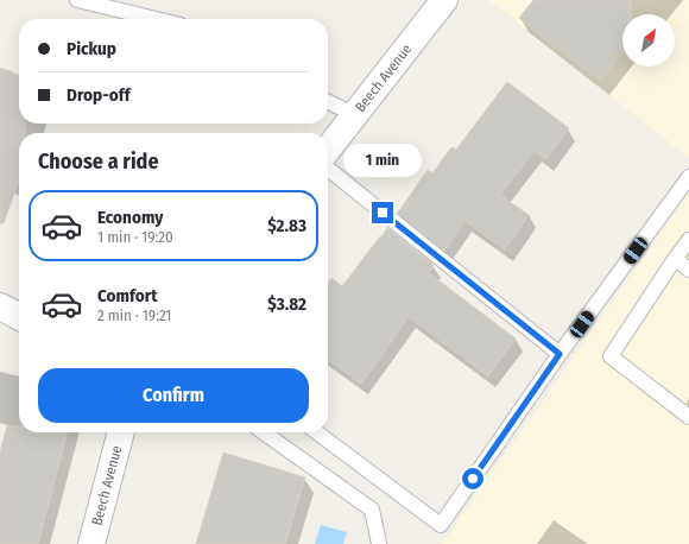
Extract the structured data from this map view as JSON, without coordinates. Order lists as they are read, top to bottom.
{
  "streets": {
    "street": ["Beech Avenue"]
  },
  "north": "top right",
  "page": {
    "banner": ["Pickup", "Drop-off"],
    "heading": "Choose a ride",
    "bubble": "1 min",
    "list": [
      {
        "name": "Economy",
        "note": "1 min · 19:20",
        "value": "$2.83"
      },
      {
        "name": "Comfort",
        "note": "2 min · 19:21",
        "value": "$3.82"
      }
    ],
    "buttons": "Confirm"
  }
}
